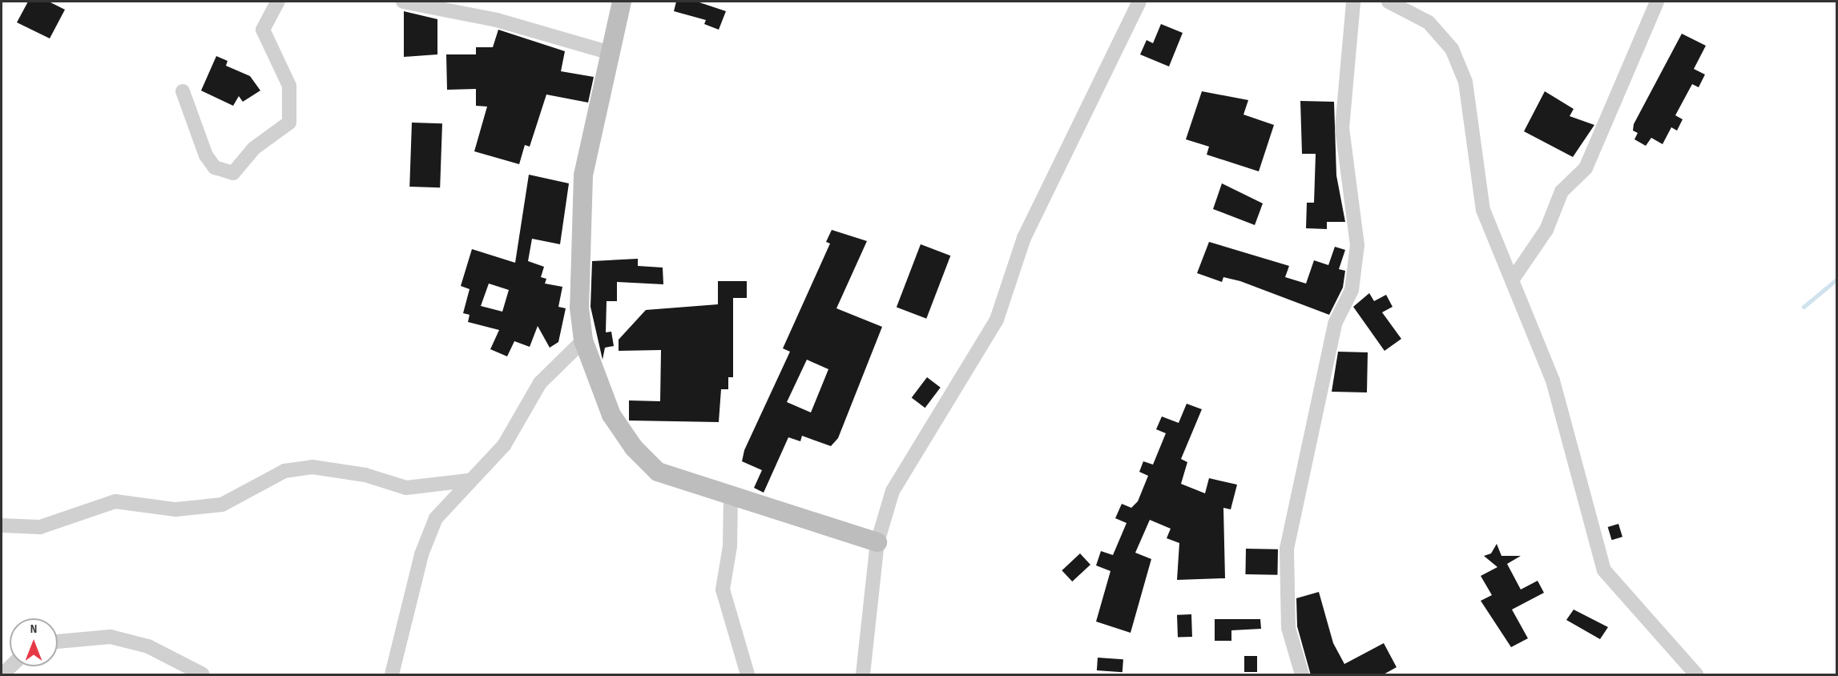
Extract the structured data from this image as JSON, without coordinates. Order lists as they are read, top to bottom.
{
  "north": "top"
}
